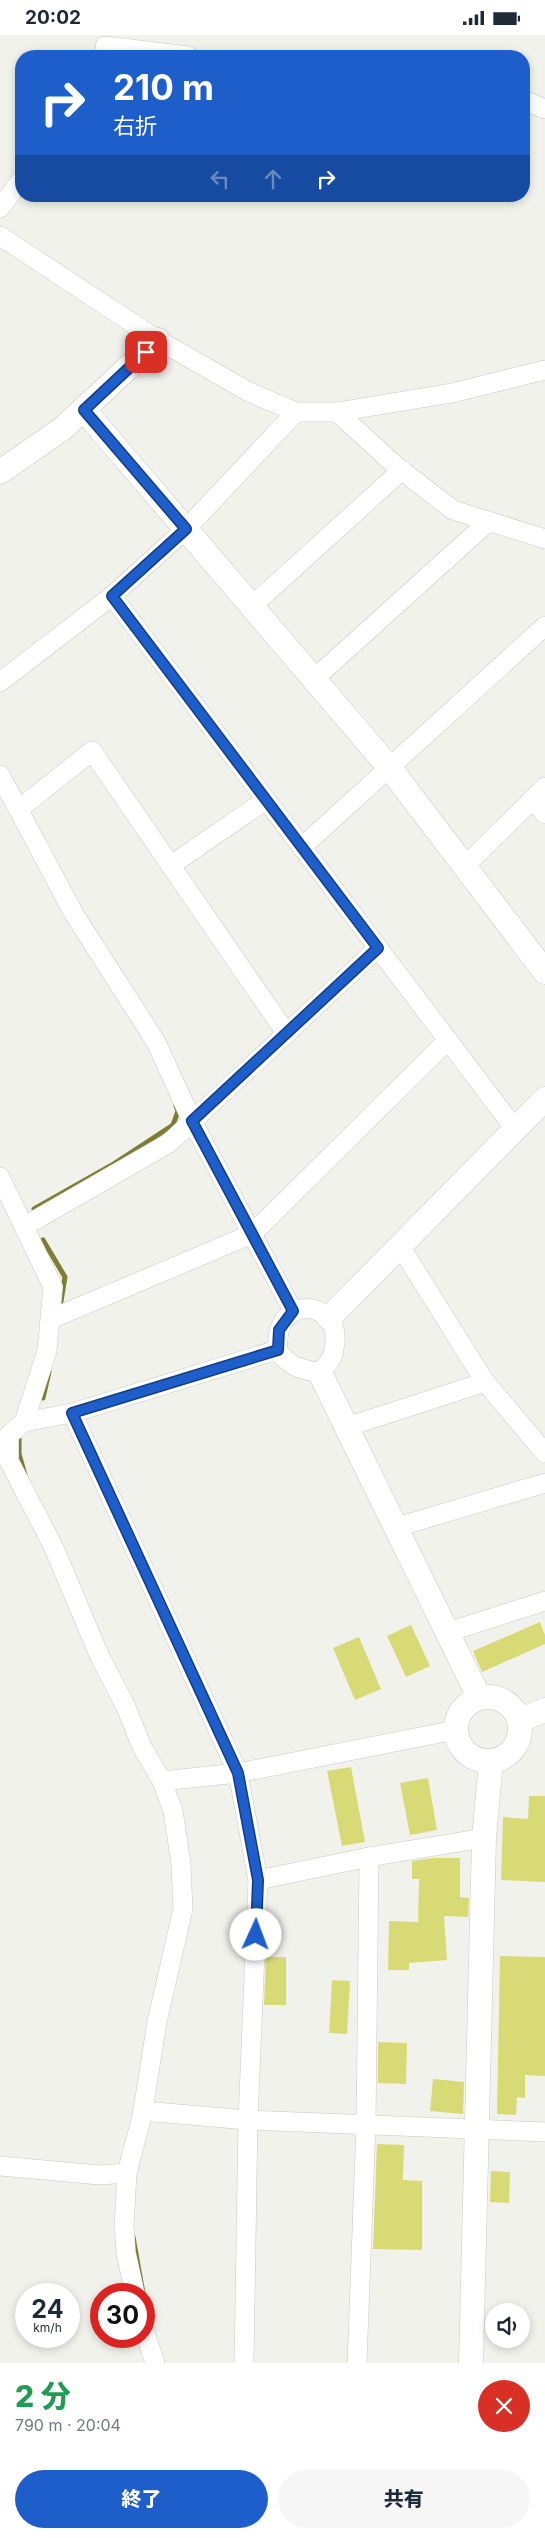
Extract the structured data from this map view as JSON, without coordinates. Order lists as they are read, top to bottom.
{
  "page": {
    "status": "20:02",
    "turn": ["210 m", "右折"],
    "speed": "24 km/h",
    "limit": "30",
    "heading": ["2 分", "790 m · 20:04"],
    "buttons": ["終了", "共有"]
  }
}
